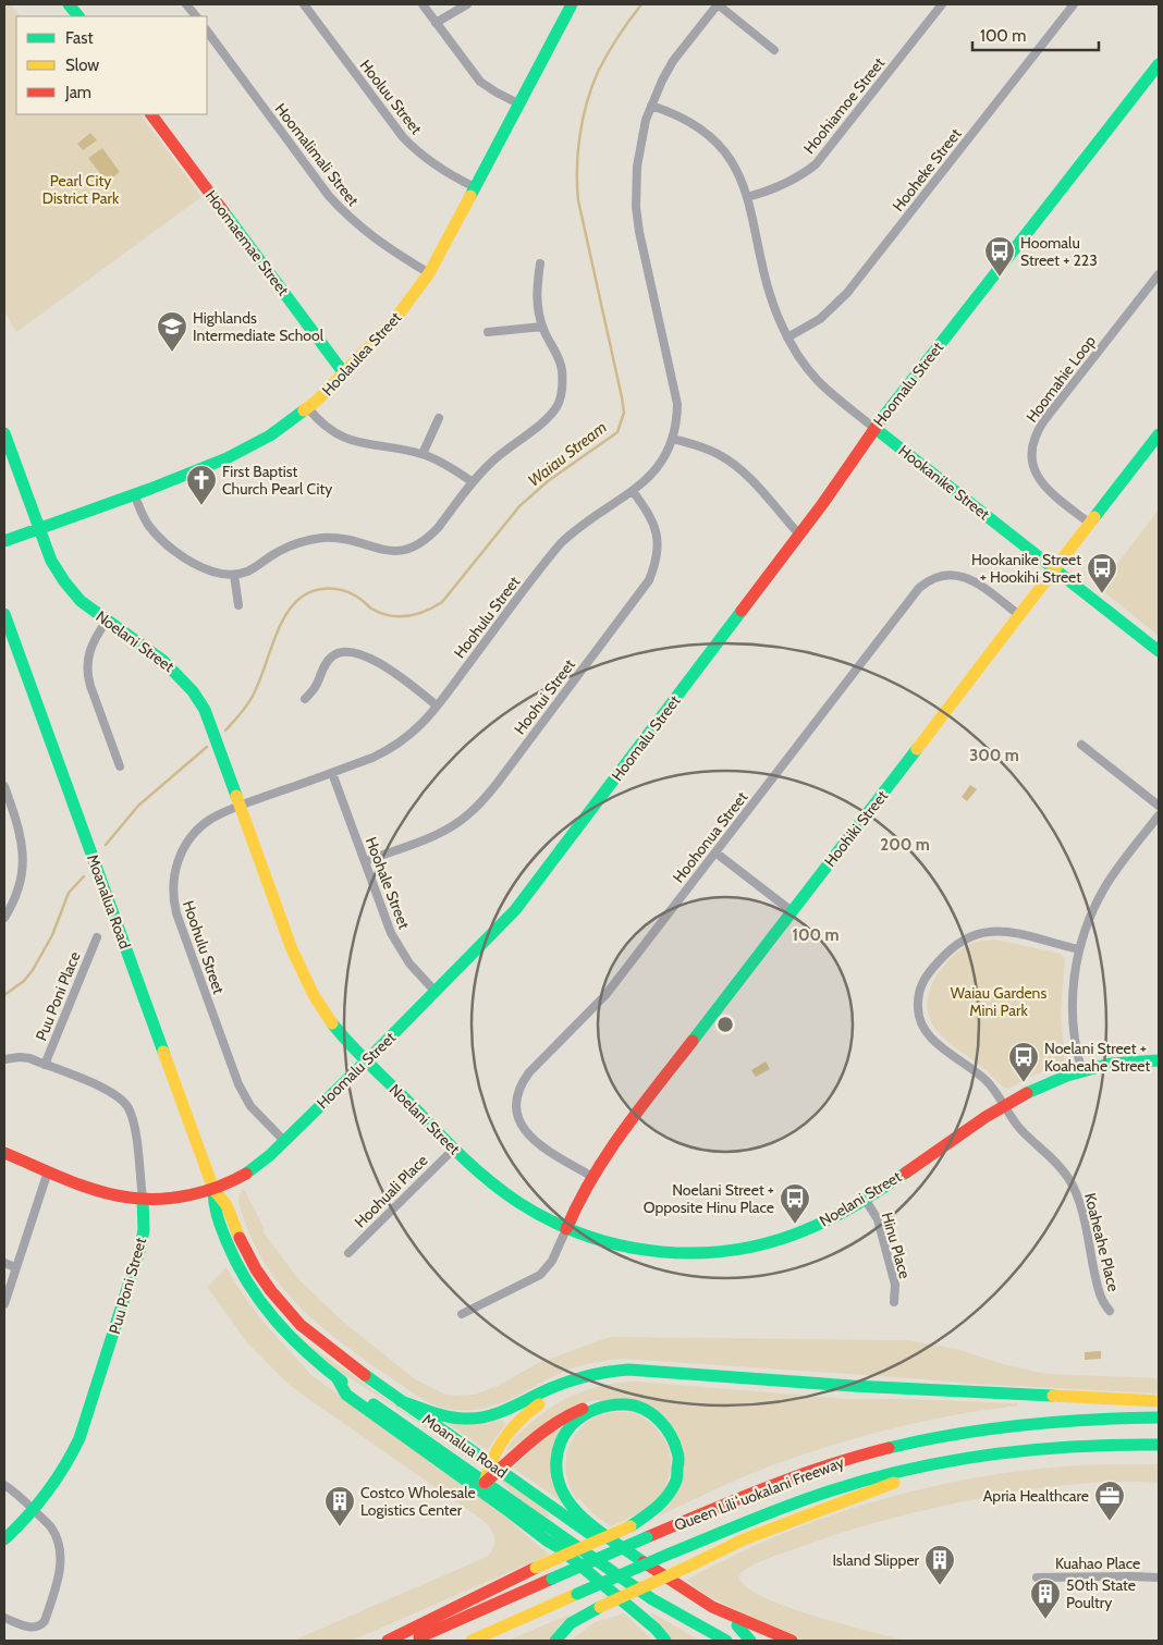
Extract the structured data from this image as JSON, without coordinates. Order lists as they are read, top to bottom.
{
  "streets": {
    "main road": [
      "Hoomaemae Street",
      "Hoolaulea Street",
      "Hoomalu Street",
      "Hookanike Street",
      "Noelani Street",
      "Hoohiki Street",
      "Moanalua Road",
      "Puu Poni Street",
      "Queen Liliʻuokalani Freeway"
    ],
    "street": [
      "Hooluu Street",
      "Hoohiamoe Street",
      "Hoomalimali Street",
      "Hooheke Street",
      "Hoomahie Loop",
      "Hoohulu Street",
      "Hoohui Street",
      "Hoohonua Street",
      "Hoohale Street",
      "Puu Poni Place",
      "Hoohuali Place",
      "Koaheahe Place",
      "Hinu Place",
      "Kuahao Place"
    ]
  },
  "crossings": [
    ["Hooluu Street", "Hoolaulea Street"],
    ["Hoohiamoe Street", "Hookanike Street"],
    ["Hoomalimali Street", "Hoolaulea Street"],
    ["Hooheke Street", "Hookanike Street"],
    ["Hoomaemae Street", "Hoolaulea Street"],
    ["Hoolaulea Street", "Noelani Street"],
    ["Hoomahie Loop", "Hoohiki Street"],
    ["Hoomalu Street", "Hookanike Street"],
    ["Hoomalu Street", "Hoohulu Street"],
    ["Hoomalu Street", "Noelani Street"],
    ["Hoomalu Street", "Hoohale Street"],
    ["Hoomalu Street", "Moanalua Road"],
    ["Hoomalu Street", "Puu Poni Street"],
    ["Hookanike Street", "Hoohulu Street"],
    ["Hookanike Street", "Hoohiki Street"],
    ["Hoohulu Street", "Noelani Street"],
    ["Hoohulu Street", "Hoohui Street"],
    ["Hoohulu Street", "Hoohale Street"],
    ["Noelani Street", "Hoohiki Street"],
    ["Noelani Street", "Hoohuali Place"],
    ["Noelani Street", "Koaheahe Place"],
    ["Noelani Street", "Hinu Place"],
    ["Hoohui Street", "Hoohale Street"],
    ["Hoohiki Street", "Hoohonua Street"],
    ["Puu Poni Place", "Puu Poni Street"]
  ],
  "water": ["Waiau Stream"],
  "parks": ["Pearl City District Park", "Waiau Gardens Mini Park"],
  "places": {
    "bus stop": [
      "Hoomalu Street + 223",
      "Hookanike Street + Hookihi Street",
      "Noelani Street + Koaheahe Street",
      "Noelani Street + Opposite Hinu Place"
    ],
    "school or university": ["Highlands Intermediate School"],
    "church": ["First Baptist Church Pearl City"],
    "office": ["Apria Healthcare"],
    "building": ["Costco Wholesale Logistics Center", "Island Slipper", "50th State Poultry"]
  },
  "legend": ["Fast", "Slow", "Jam"],
  "scale_bar": "100 m",
  "rings": ["300 m", "200 m", "100 m"]
}
